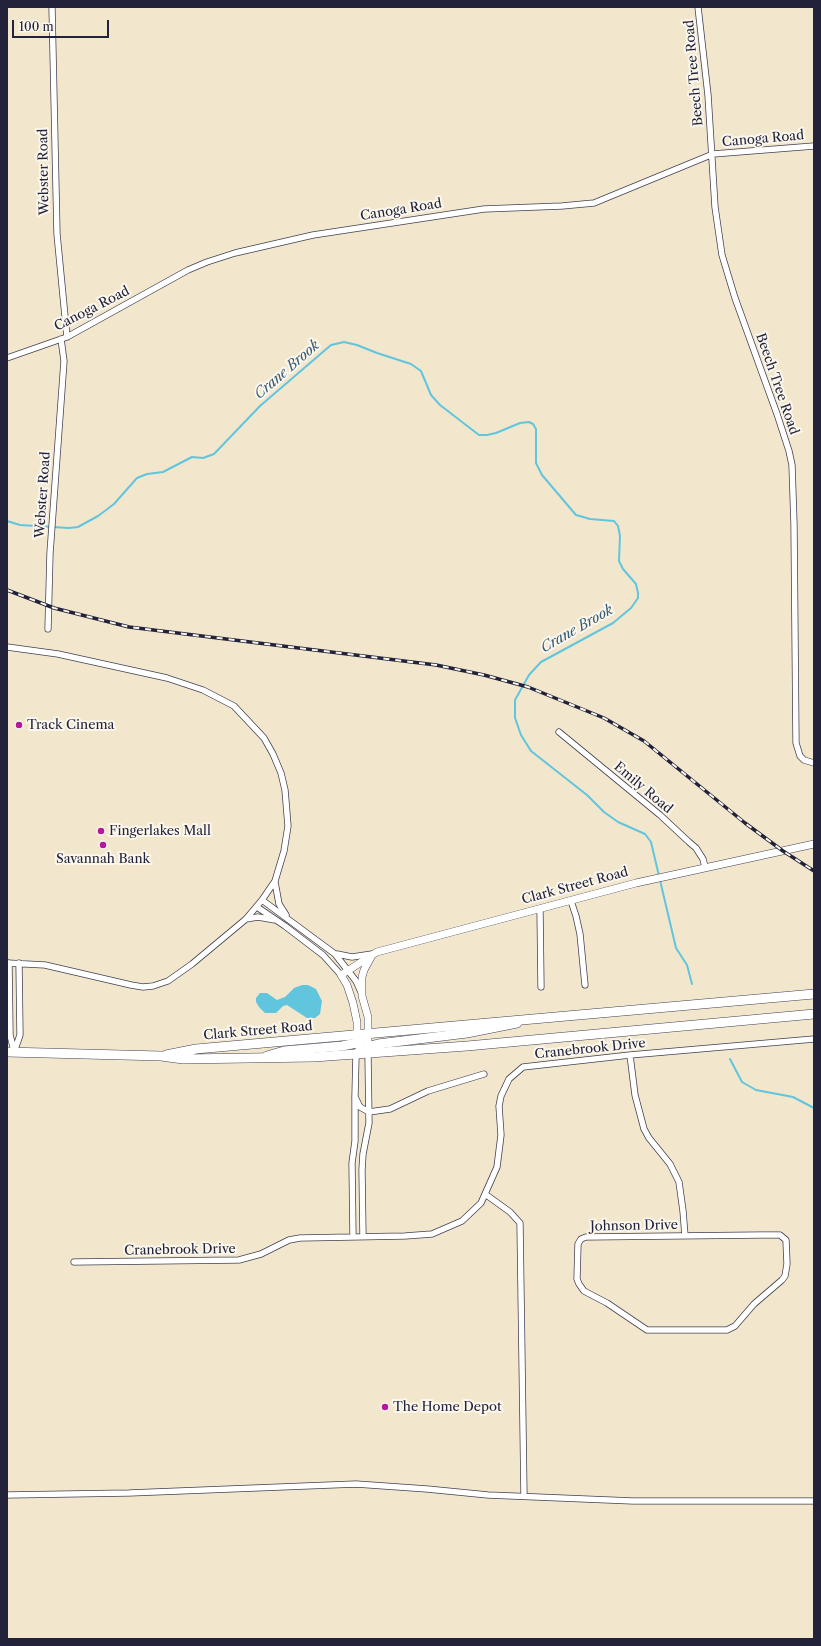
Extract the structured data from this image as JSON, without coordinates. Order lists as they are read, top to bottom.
{
  "streets": {
    "main road": ["Clark Street Road"],
    "street": [
      "Beech Tree Road",
      "Canoga Road",
      "Webster Road",
      "Emily Road",
      "Cranebrook Drive",
      "Johnson Drive"
    ]
  },
  "crossings": [
    ["Beech Tree Road", "Canoga Road"],
    ["Canoga Road", "Webster Road"],
    ["Emily Road", "Clark Street Road"],
    ["Cranebrook Drive", "Johnson Drive"]
  ],
  "water": ["Crane Brook"],
  "places": [
    "Track Cinema",
    "Fingerlakes Mall",
    "Savannah Bank",
    "The Home Depot"
  ],
  "scale_bar": "100 m"
}
